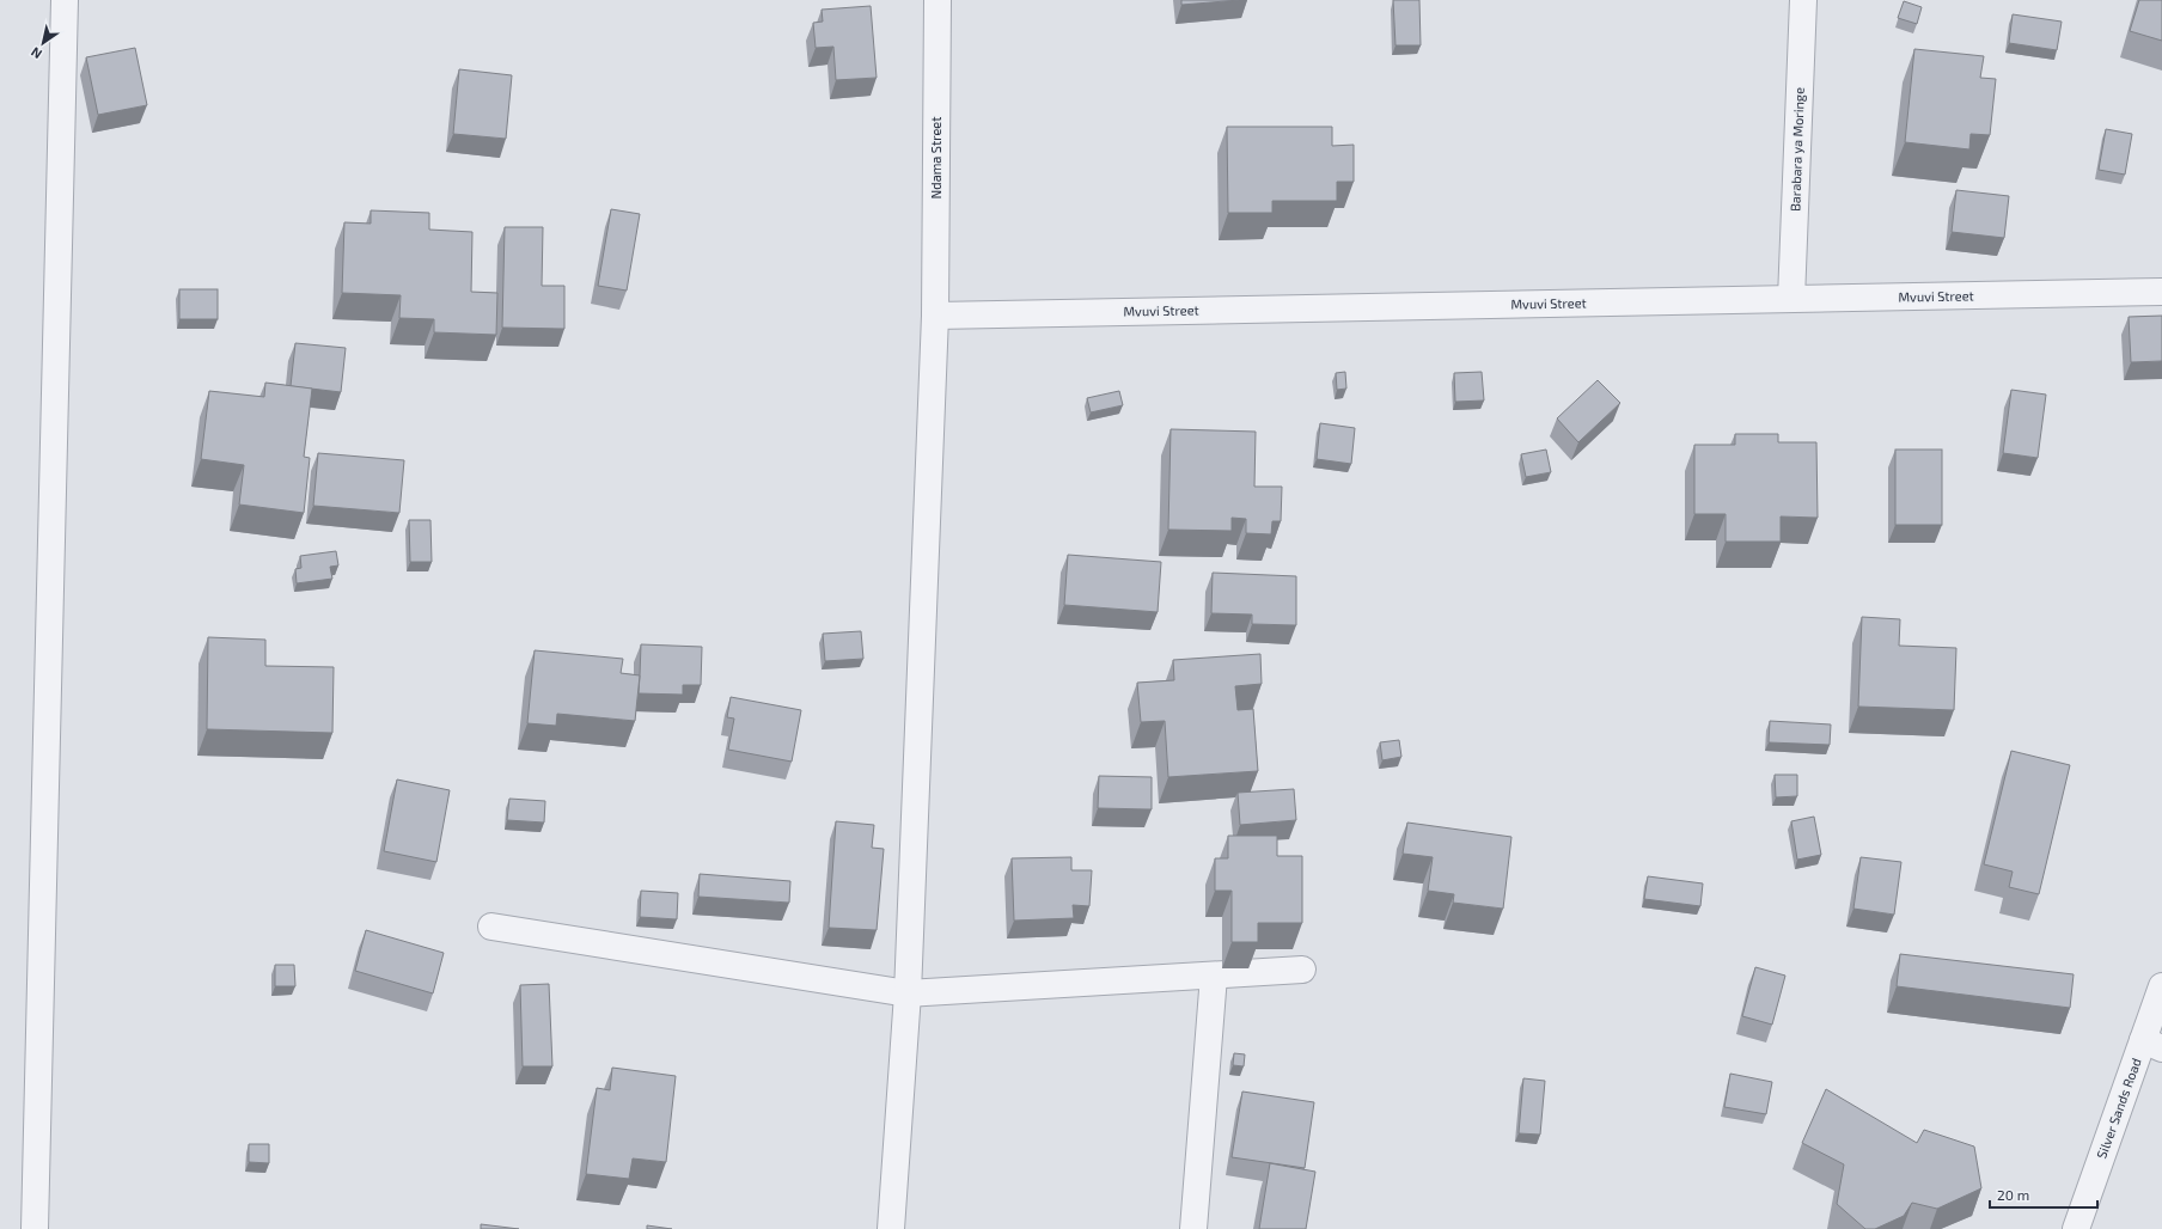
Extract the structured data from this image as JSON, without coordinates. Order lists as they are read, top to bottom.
{
  "streets": {
    "street": [
      "Barabara ya Moringe",
      "Ndama Street",
      "Mvuvi Street",
      "Silver Sands Road"
    ]
  },
  "crossings": [
    ["Barabara ya Moringe", "Mvuvi Street"],
    ["Ndama Street", "Mvuvi Street"]
  ],
  "scale_bar": "20 m",
  "north": "bottom left"
}
